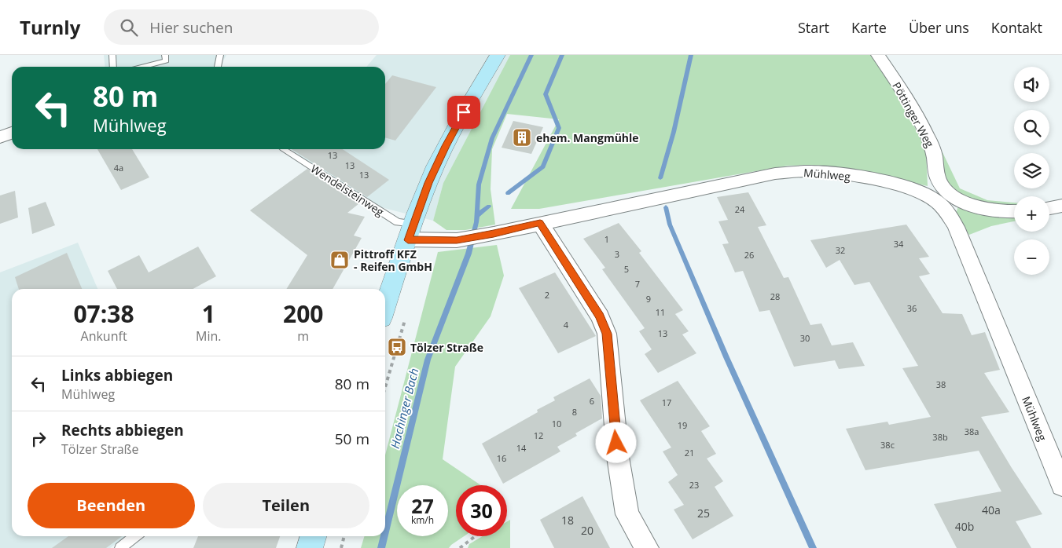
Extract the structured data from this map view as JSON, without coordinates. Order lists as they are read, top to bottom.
{
  "streets": {
    "street": ["Pöttinger Weg", "Mühlweg"],
    "lane": ["Wendelsteinweg"]
  },
  "crossings": [
    ["Pöttinger Weg", "Mühlweg"],
    ["Mühlweg", "Wendelsteinweg"]
  ],
  "water": ["Hachinger Bach"],
  "places": {
    "building": ["ehem. Mangmühle"],
    "shop": ["Pittroff KFZ - Reifen GmbH"],
    "bus stop": ["Tölzer Straße"]
  },
  "house_numbers": [
    "13",
    "13",
    "4a",
    "13",
    "24",
    "1",
    "34",
    "32",
    "3",
    "26",
    "5",
    "7",
    "2",
    "28",
    "9",
    "36",
    "11",
    "4",
    "13",
    "30",
    "38",
    "6",
    "17",
    "8",
    "10",
    "19",
    "38a",
    "12",
    "38b",
    "38c",
    "14",
    "21",
    "16",
    "23",
    "40a",
    "25",
    "18",
    "40b",
    "20"
  ],
  "page": {
    "header": "Turnly",
    "search": "Hier suchen",
    "nav": [
      "Start",
      "Karte",
      "Über uns",
      "Kontakt"
    ],
    "map_buttons": ["+", "−"],
    "turn": ["80 m", "Mühlweg"],
    "eta": [
      "07:38",
      "Ankunft",
      "1",
      "Min.",
      "200",
      "m"
    ],
    "list": [
      {
        "name": "Links abbiegen",
        "note": "Mühlweg",
        "value": "80 m"
      },
      {
        "name": "Rechts abbiegen",
        "note": "Tölzer Straße",
        "value": "50 m"
      }
    ],
    "buttons": ["Beenden", "Teilen"],
    "speed": "27 km/h",
    "limit": "30"
  }
}
